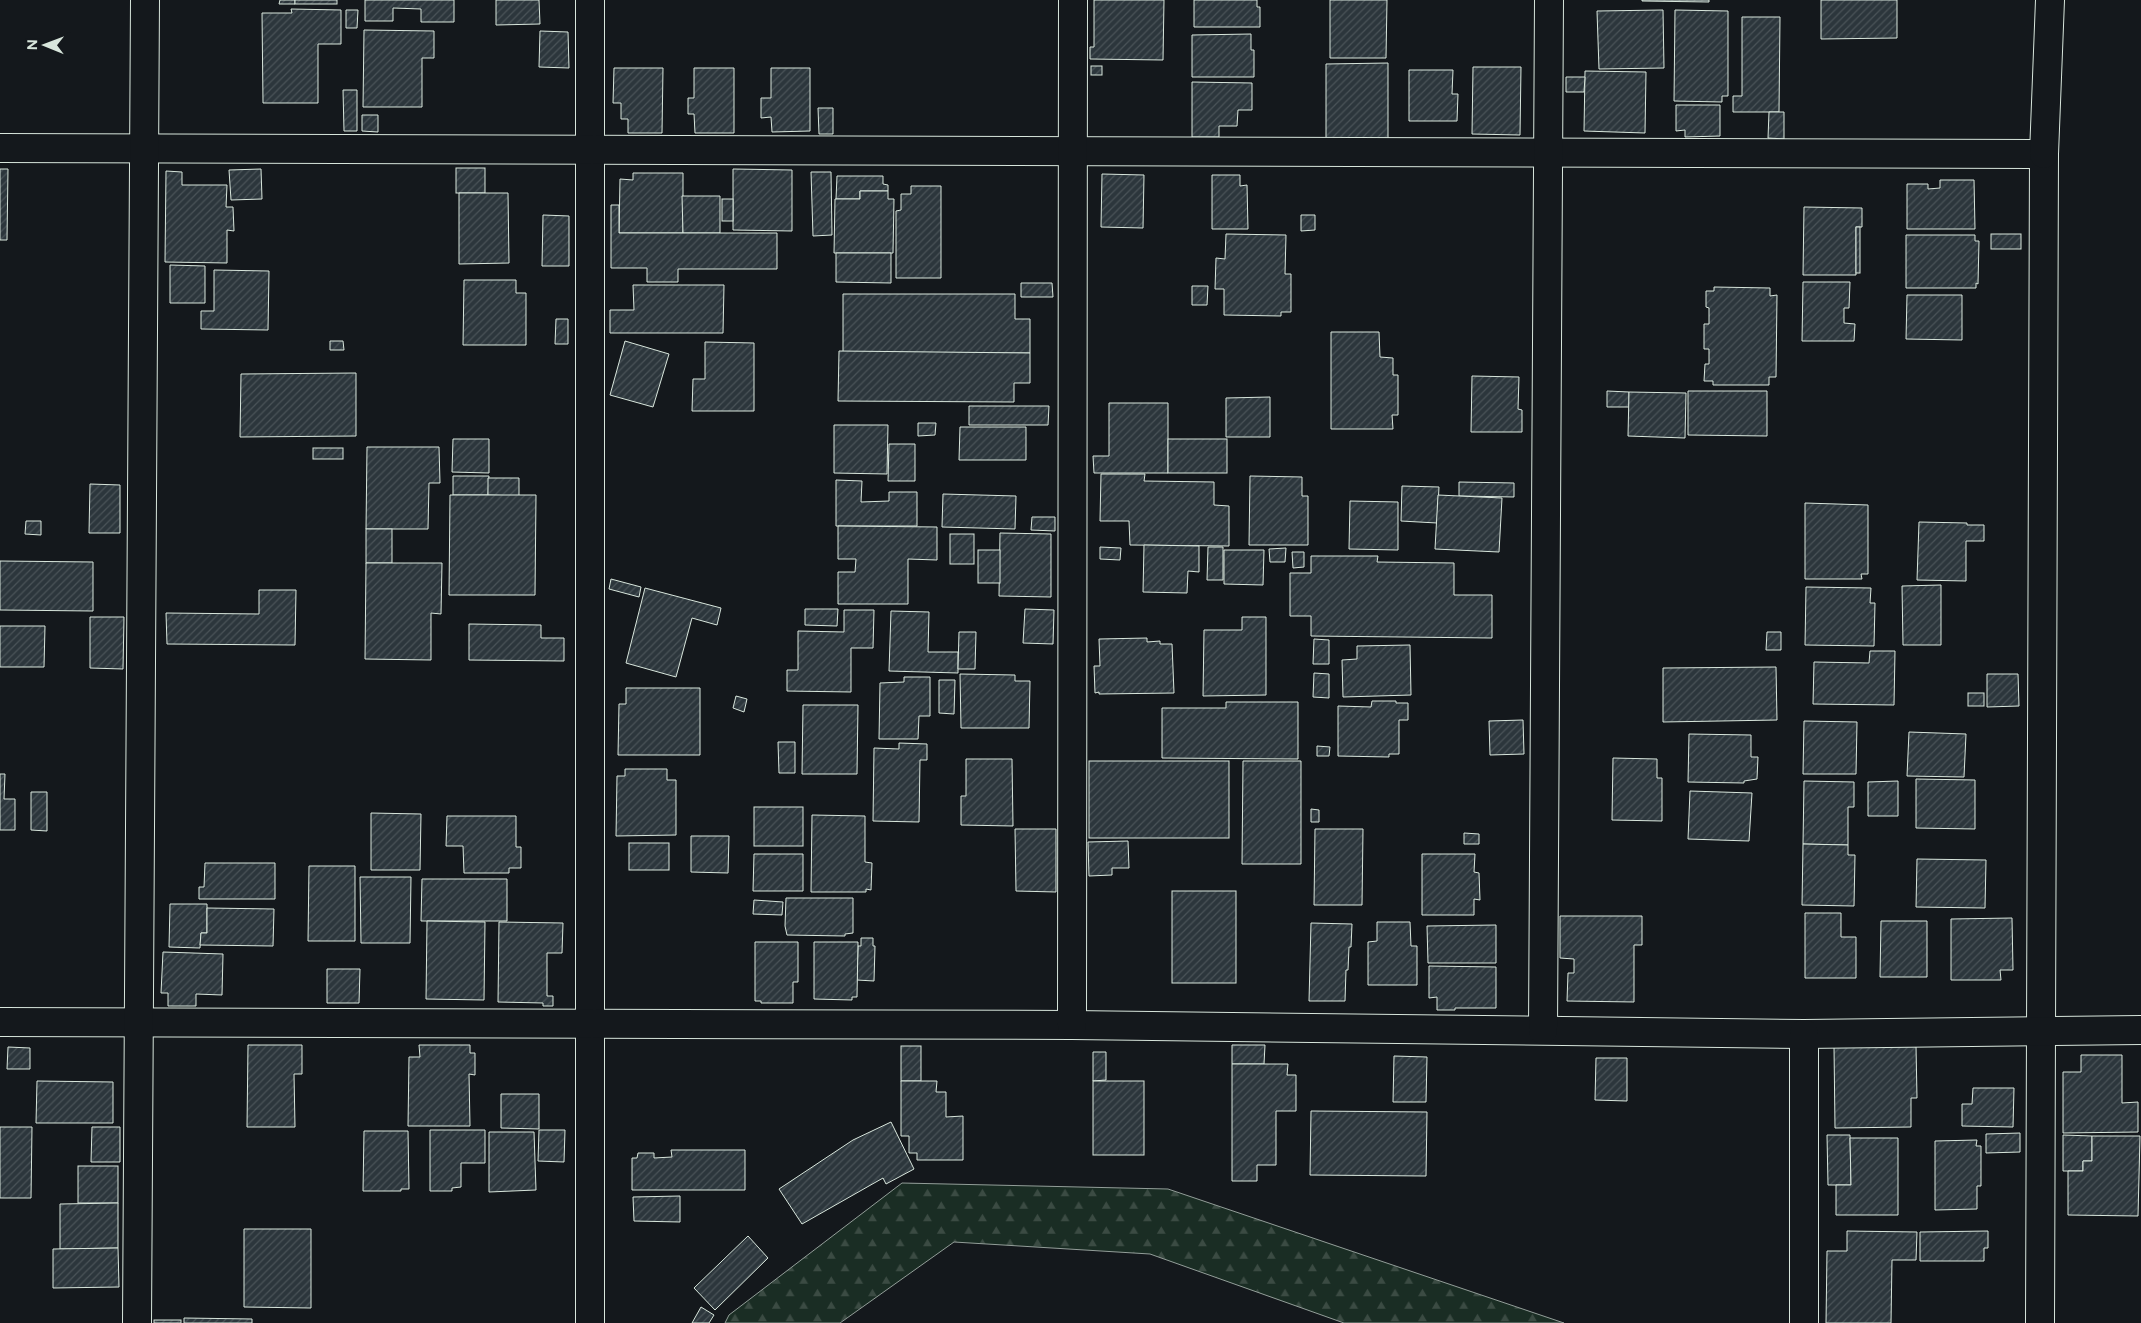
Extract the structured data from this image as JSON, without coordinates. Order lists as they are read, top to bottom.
{
  "north": "left"
}
